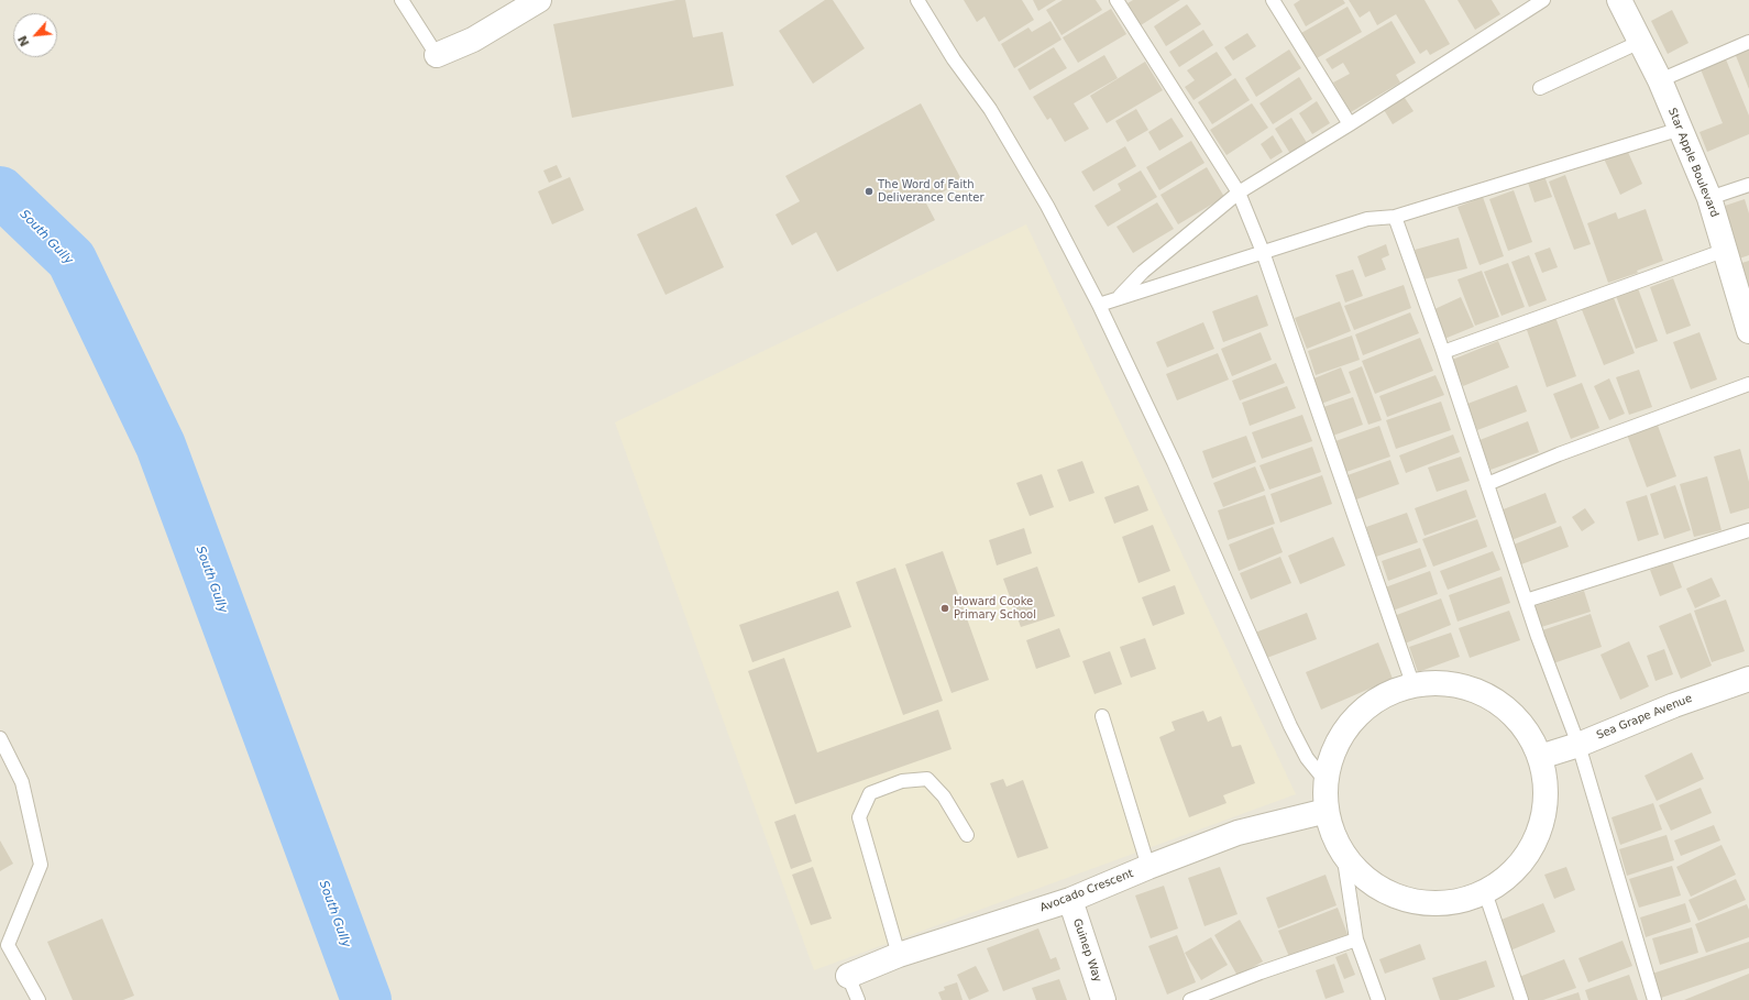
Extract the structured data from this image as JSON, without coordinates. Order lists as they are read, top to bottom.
{
  "streets": {
    "street": [
      "Star Apple Boulevard",
      "Sea Grape Avenue",
      "Avocado Crescent",
      "Guinep Way"
    ]
  },
  "crossings": [
    ["Avocado Crescent", "Guinep Way"]
  ],
  "water": ["South Gully"],
  "places": ["The Word of Faith Deliverance Center", "Howard Cooke Primary School"],
  "north": "bottom left"
}
